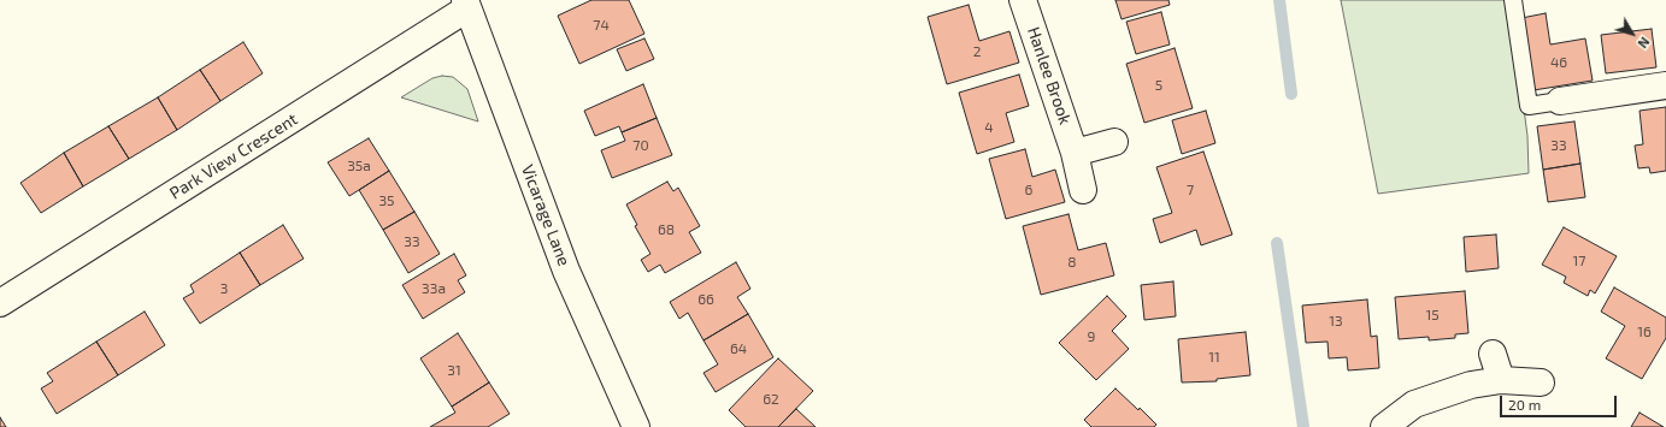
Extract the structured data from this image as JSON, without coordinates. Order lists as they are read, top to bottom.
{
  "streets": {
    "street": ["Hanlee Brook", "Park View Crescent", "Vicarage Lane"]
  },
  "crossings": [
    ["Park View Crescent", "Vicarage Lane"]
  ],
  "house_numbers": [
    "74",
    "2",
    "46",
    "5",
    "4",
    "70",
    "33",
    "35a",
    "6",
    "7",
    "35",
    "68",
    "33",
    "17",
    "8",
    "3",
    "33a",
    "66",
    "15",
    "13",
    "16",
    "9",
    "64",
    "11",
    "31",
    "62"
  ],
  "scale_bar": "20 m",
  "north": "bottom right"
}
